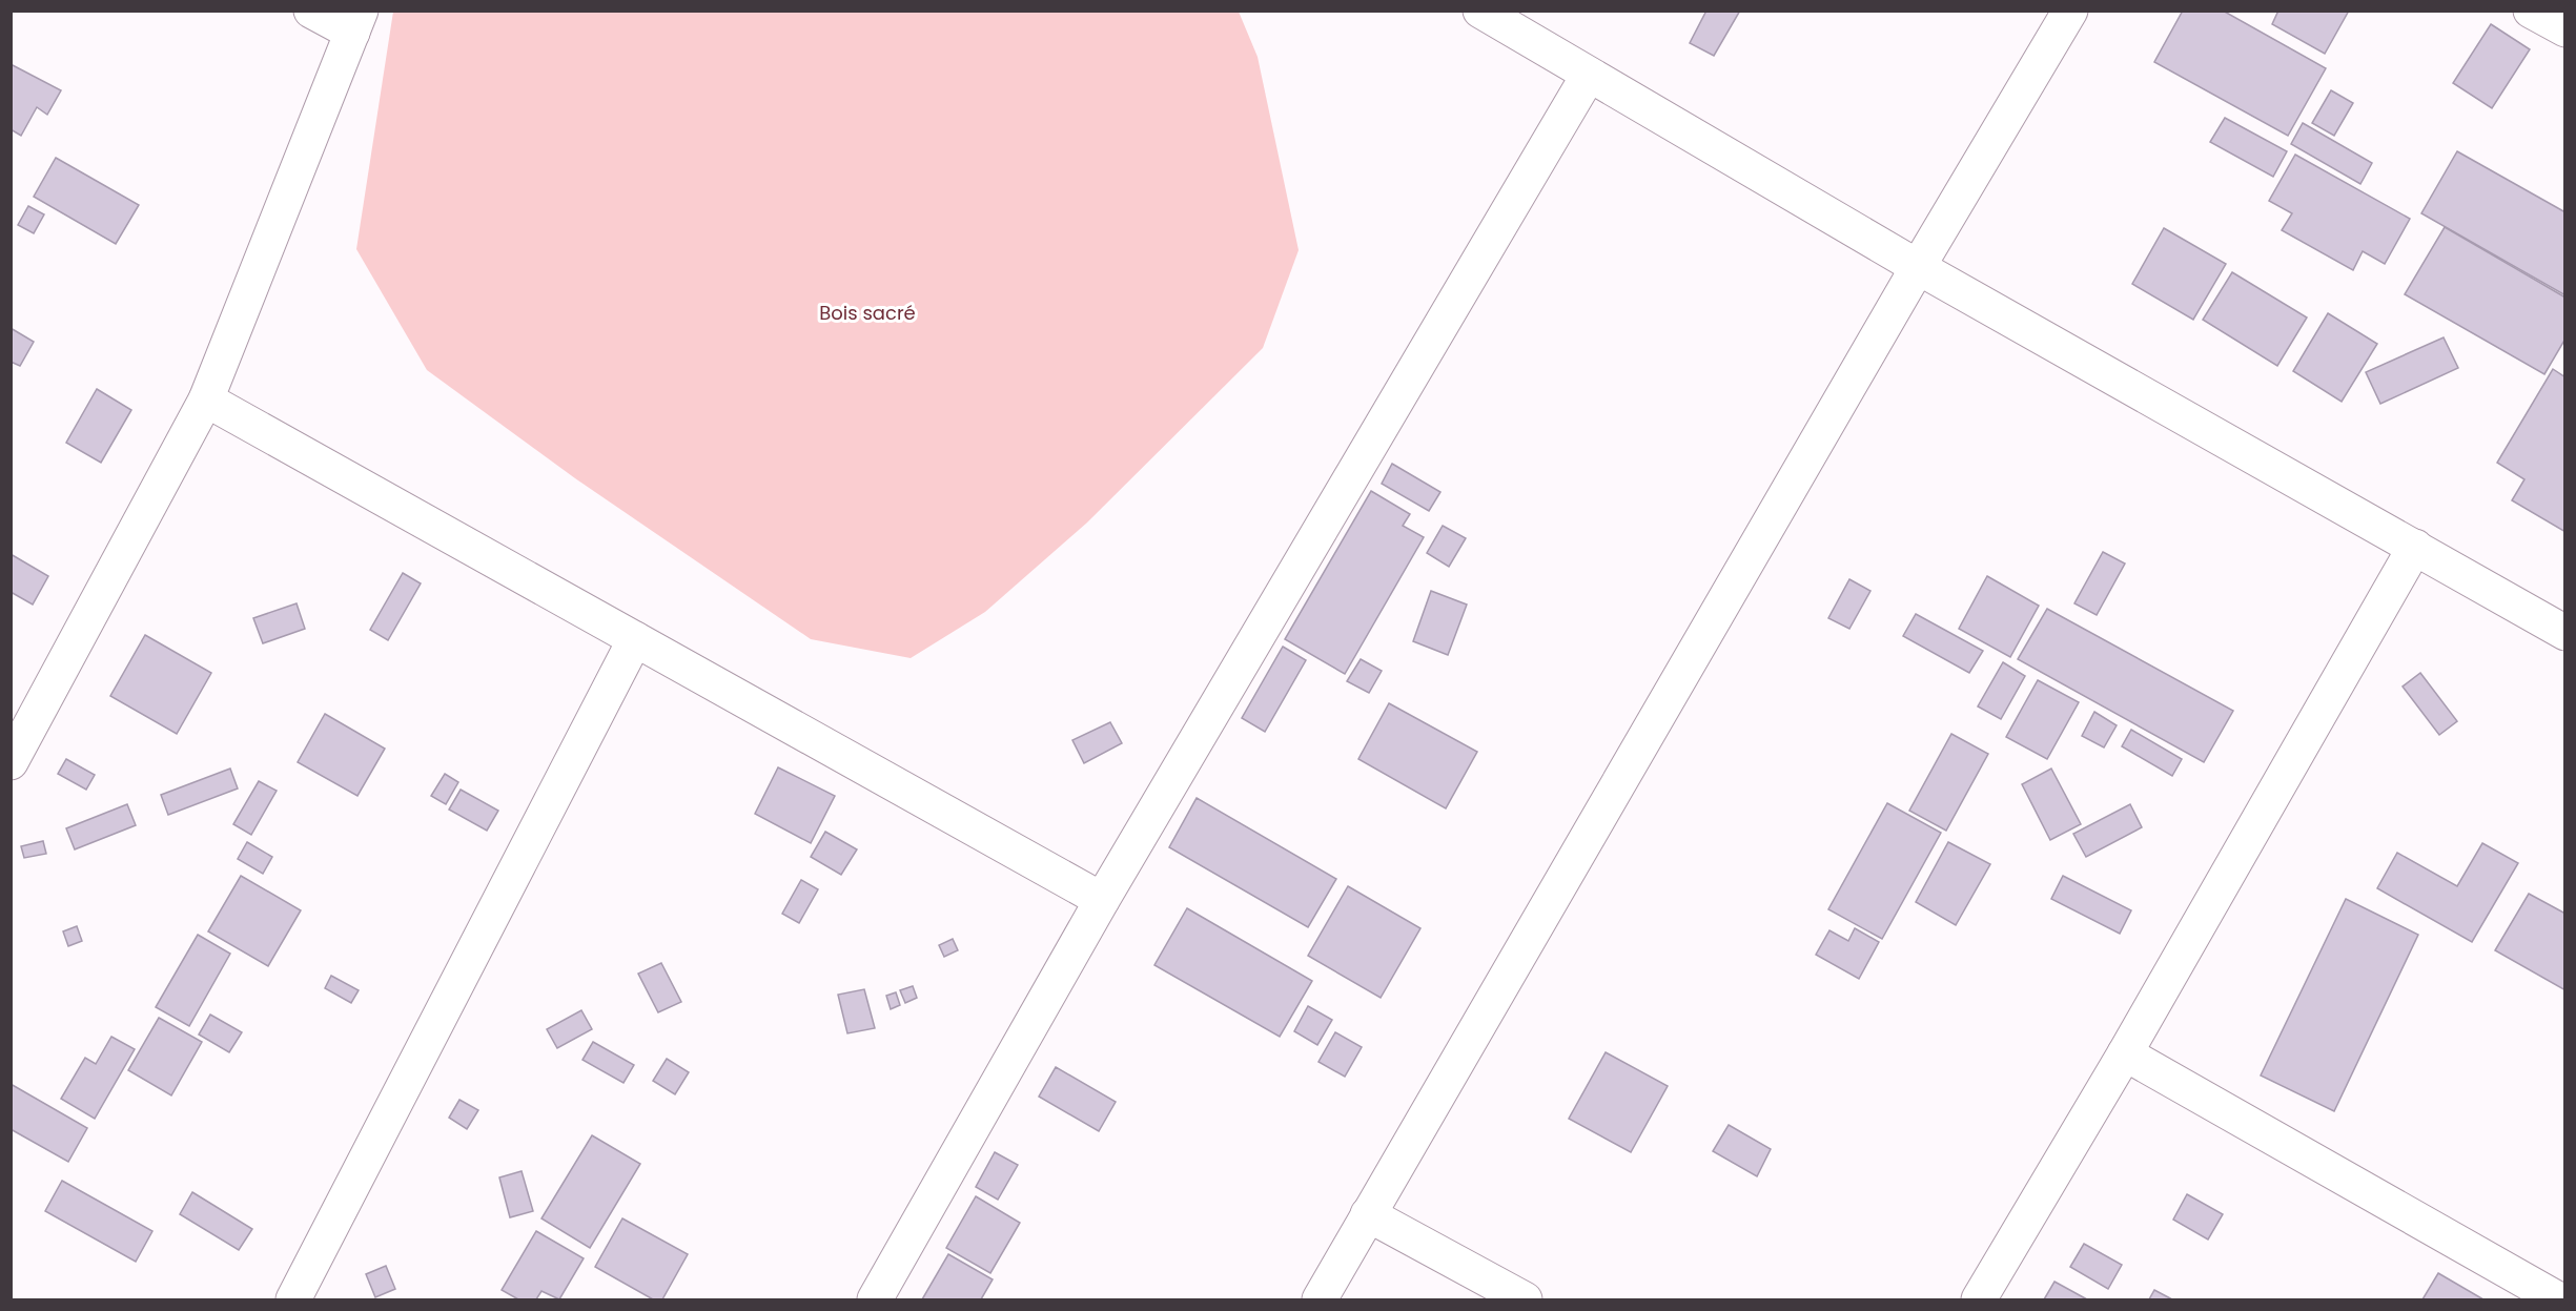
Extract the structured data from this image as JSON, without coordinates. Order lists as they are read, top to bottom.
{
  "parks": ["Bois sacré"]
}
